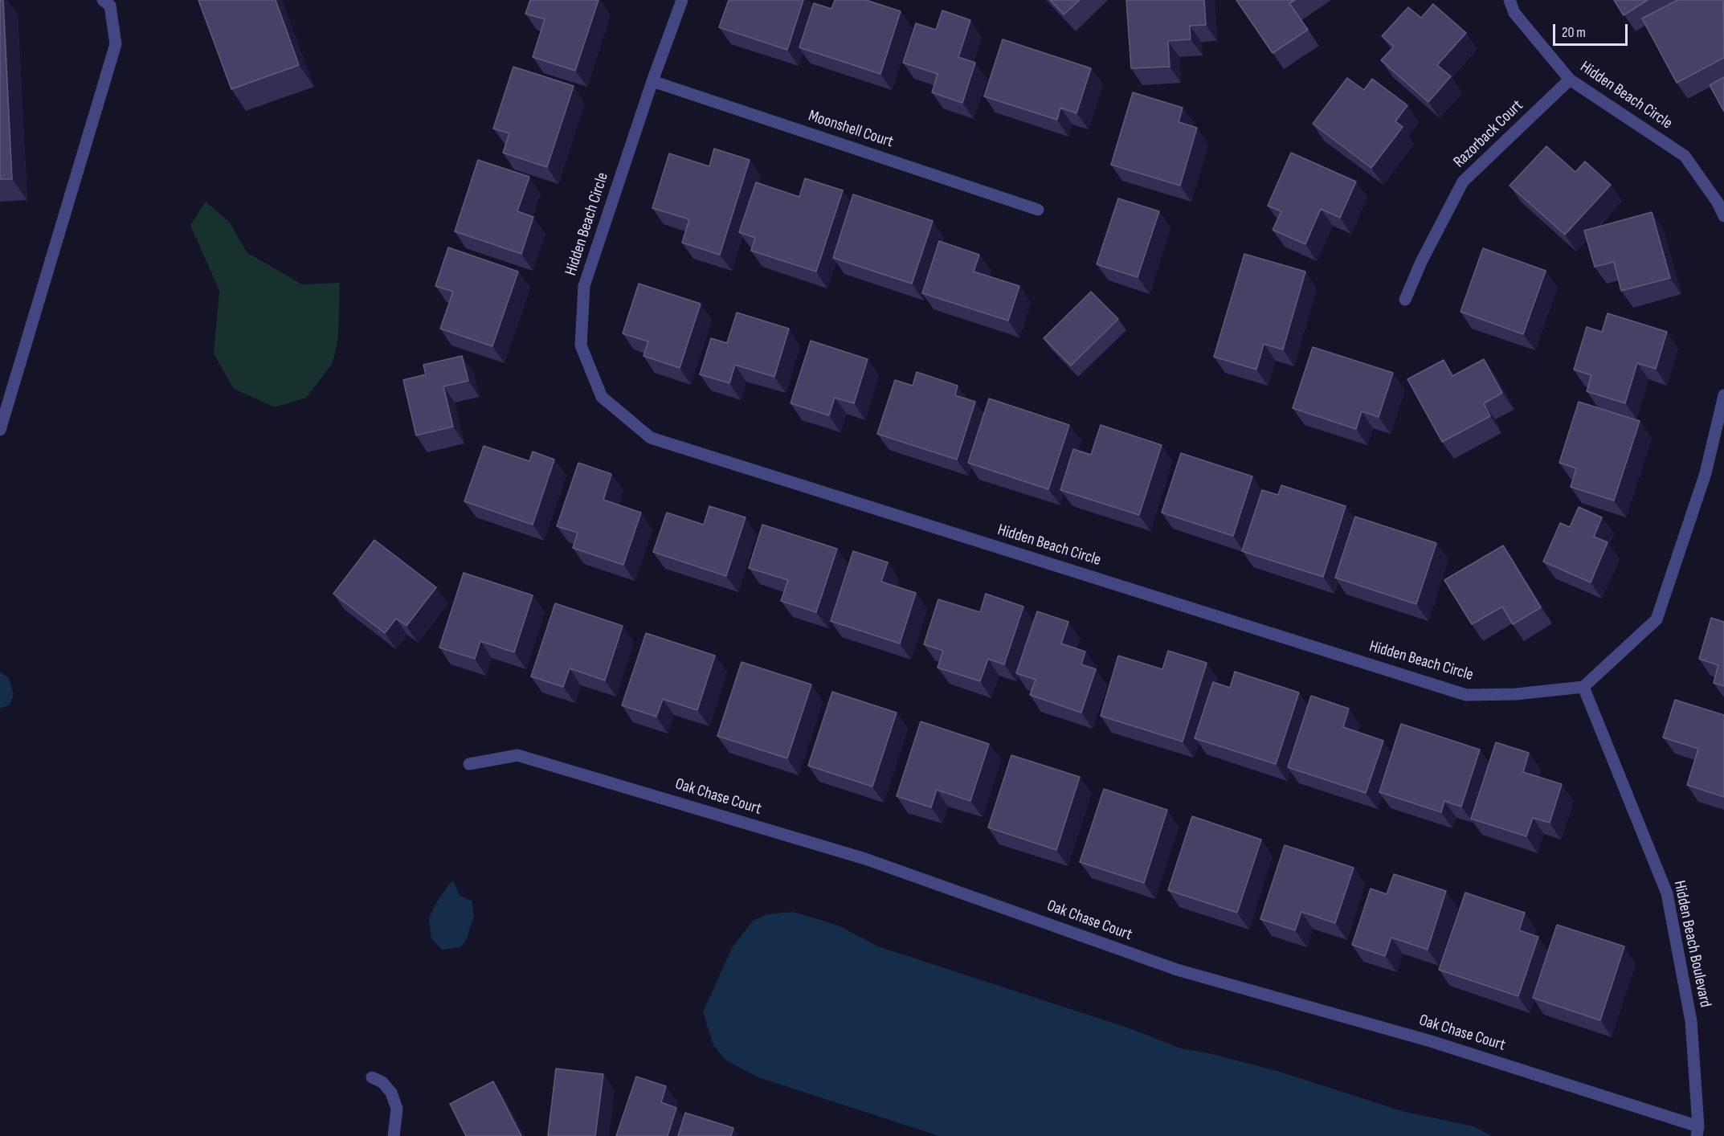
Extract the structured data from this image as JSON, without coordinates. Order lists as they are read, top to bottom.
{
  "streets": {
    "street": [
      "Hidden Beach Circle",
      "Moonshell Court",
      "Razorback Court",
      "Oak Chase Court",
      "Hidden Beach Boulevard"
    ]
  },
  "crossings": [
    ["Hidden Beach Circle", "Moonshell Court"],
    ["Hidden Beach Circle", "Razorback Court"],
    ["Hidden Beach Circle", "Hidden Beach Boulevard"],
    ["Oak Chase Court", "Hidden Beach Boulevard"]
  ],
  "scale_bar": "20 m"
}
